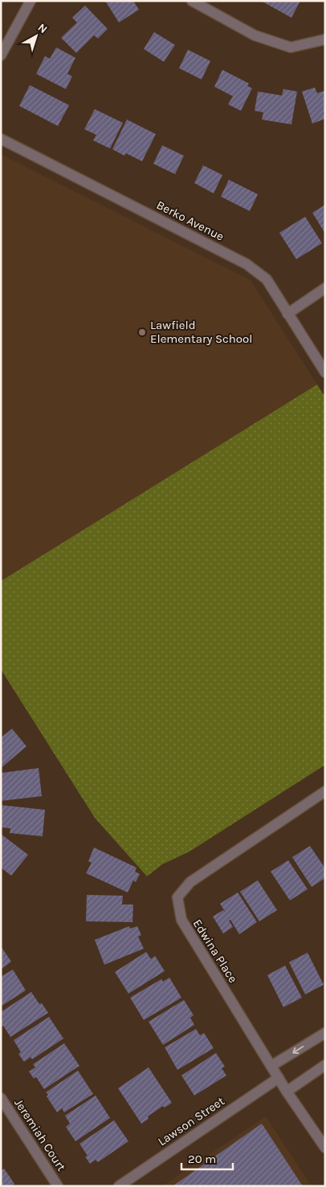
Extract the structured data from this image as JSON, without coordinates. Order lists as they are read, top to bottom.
{
  "streets": {
    "street": [
      "Berko Avenue",
      "Edwina Place",
      "Lawson Street",
      "Jeremiah Court"
    ]
  },
  "crossings": [
    ["Edwina Place", "Lawson Street"]
  ],
  "places": ["Lawfield Elementary School"],
  "scale_bar": "20 m",
  "north": "top right"
}
